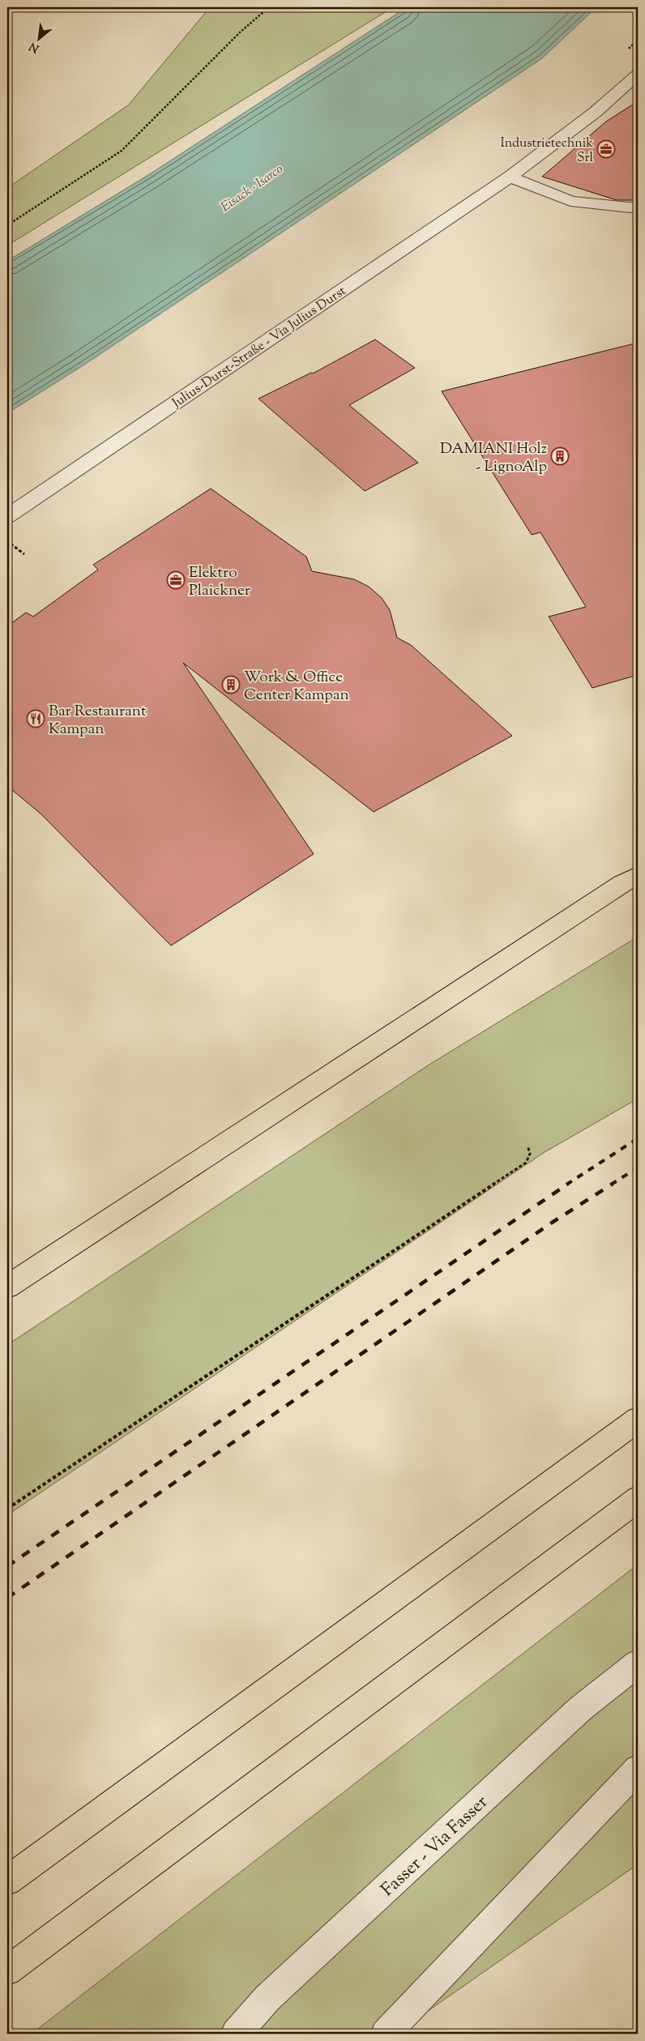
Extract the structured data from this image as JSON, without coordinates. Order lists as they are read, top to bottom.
{
  "streets": {
    "street": ["Julius-Durst-Straße - Via Julius Durst", "Fasser - Via Fasser"]
  },
  "water": ["Eisack - Isarco"],
  "places": {
    "office": ["Industrietechnik Srl", "Elektro Plaickner"],
    "building": ["DAMIANI Holz - LignoAlp", "Work & Office Center Kampan"],
    "restaurant": ["Bar Restaurant Kampan"]
  },
  "north": "bottom left"
}
